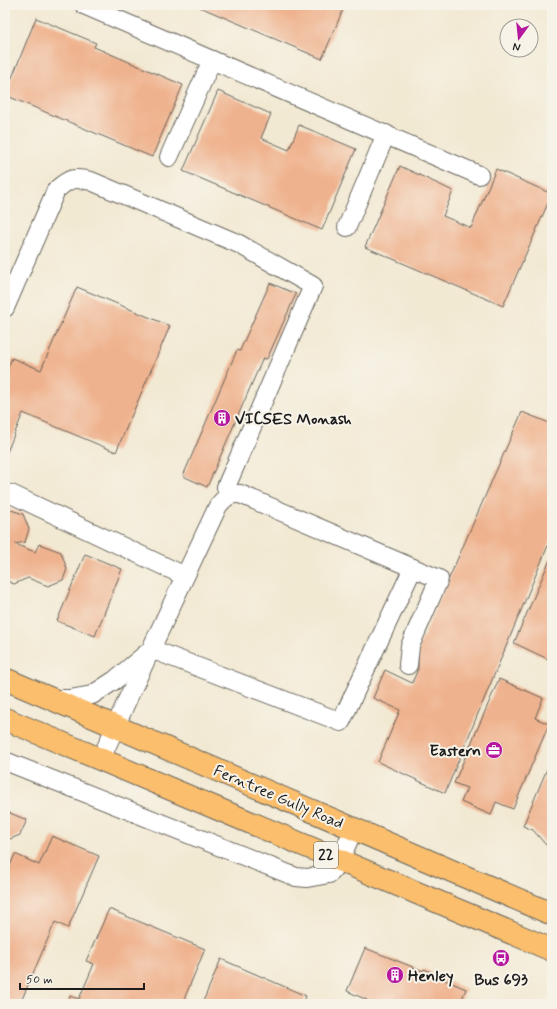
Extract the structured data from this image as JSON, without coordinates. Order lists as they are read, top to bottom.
{
  "streets": {
    "main road": ["Ferntree Gully Road", "22"]
  },
  "places": {
    "building": ["VICSES Monash", "Henley"],
    "office": ["Eastern"],
    "bus stop": ["Bus 693"]
  },
  "scale_bar": "50 m",
  "north": "bottom"
}
